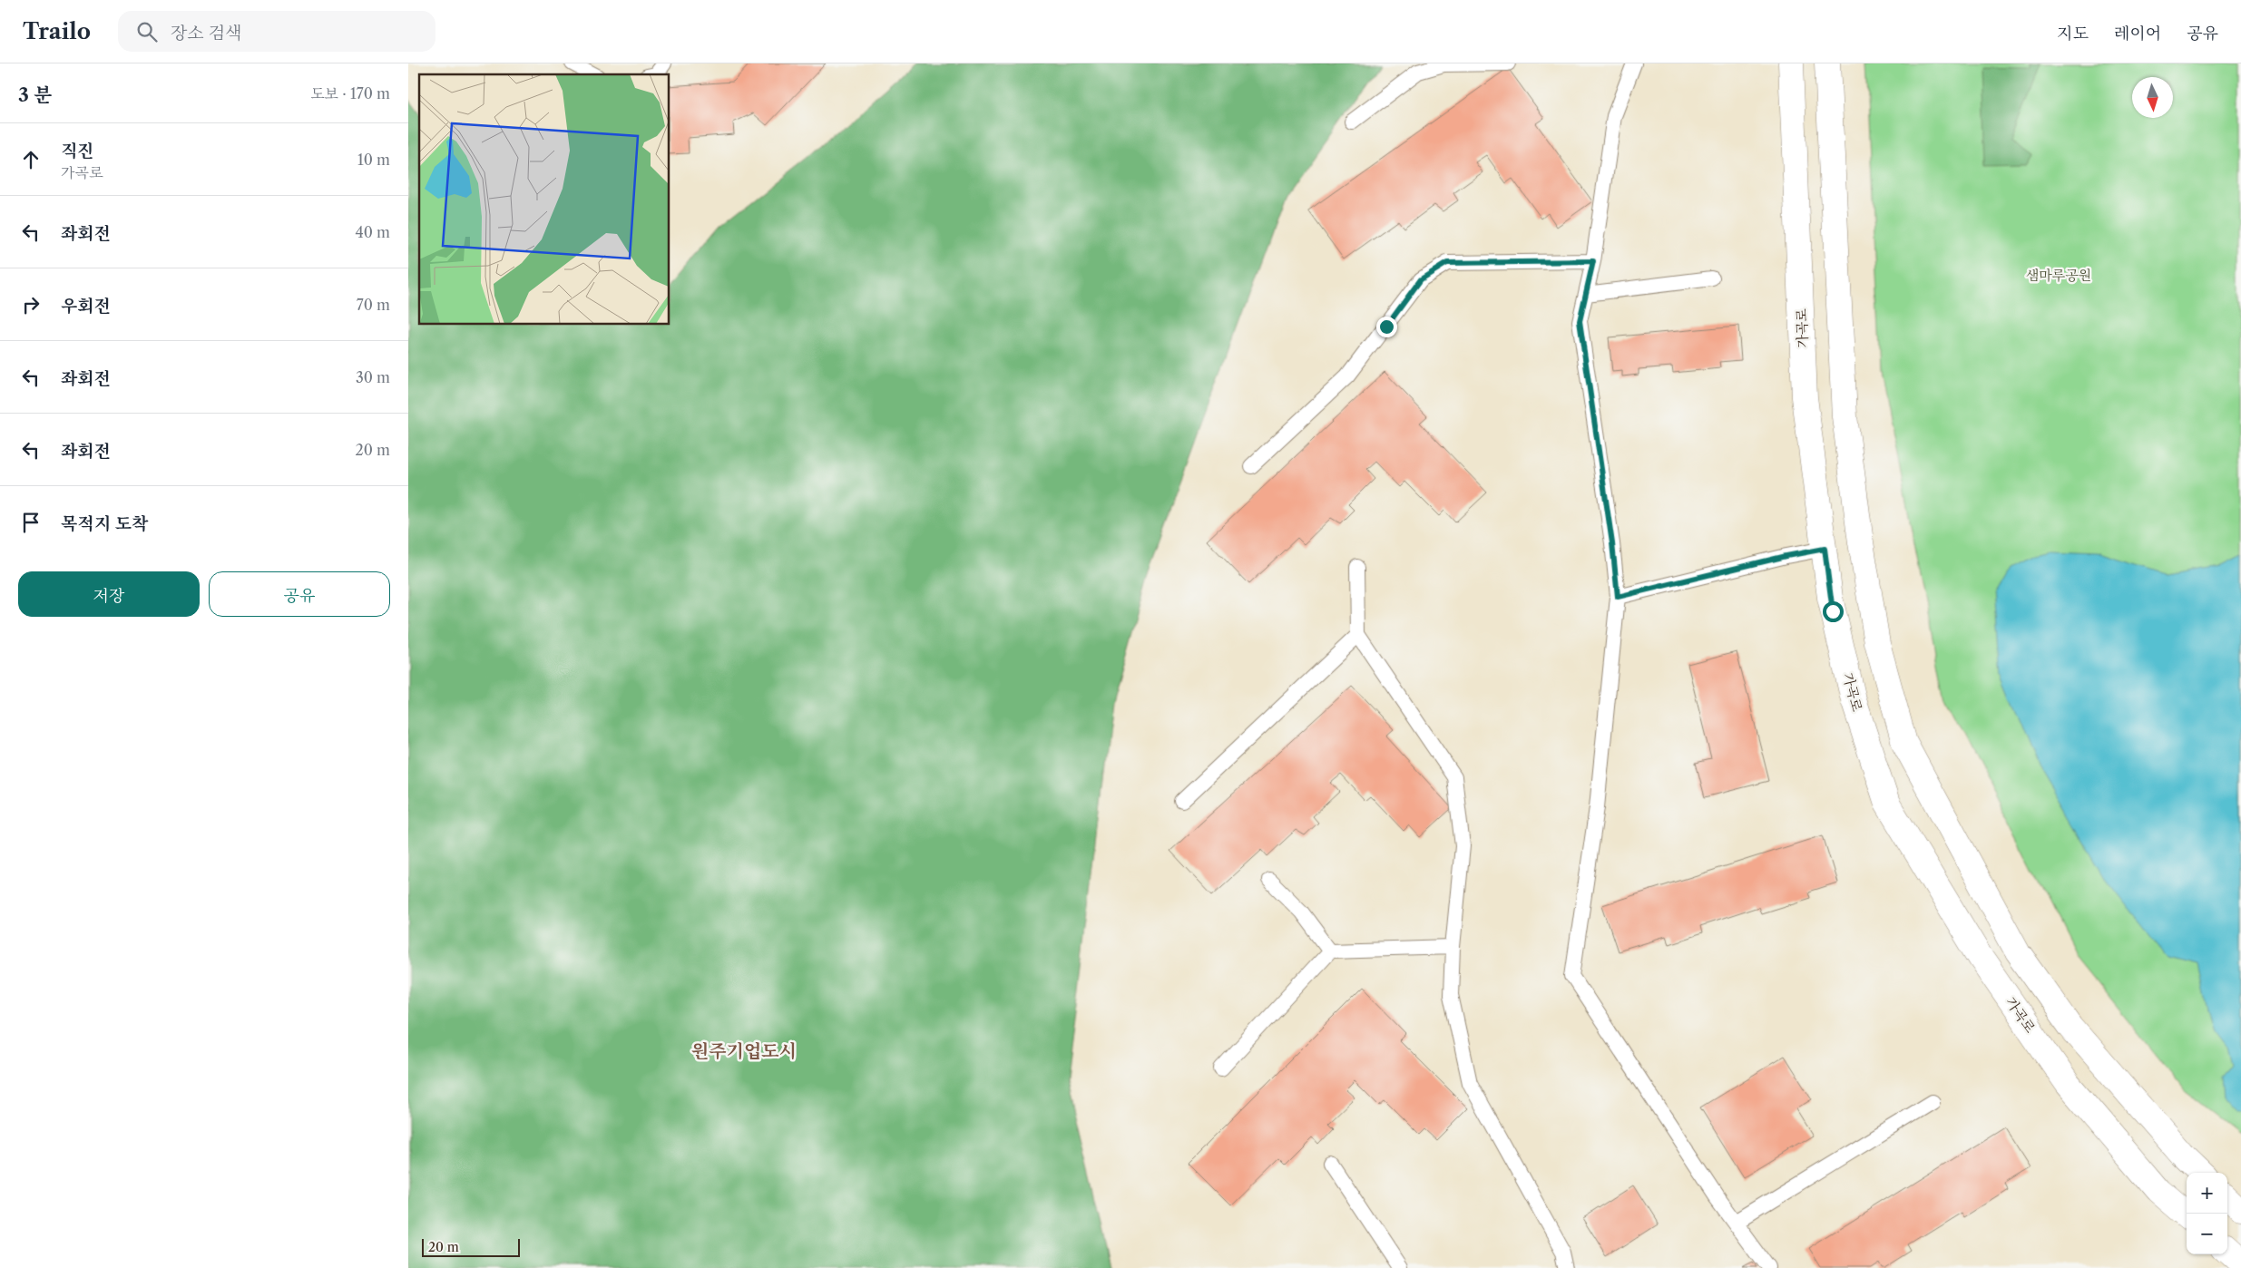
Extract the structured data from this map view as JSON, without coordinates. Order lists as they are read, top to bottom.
{
  "streets": {
    "street": ["가곡로"]
  },
  "districts": ["원주기업도시"],
  "parks": ["샘마루공원"],
  "scale_bar": "20 m",
  "north": "bottom",
  "page": {
    "header": "Trailo",
    "search": "장소 검색",
    "nav": ["지도", "레이어", "공유"],
    "heading": ["3 분", "도보 · 170 m"],
    "list": [
      ["직진", "가곡로", "10 m"],
      ["좌회전", "40 m"],
      ["우회전", "70 m"],
      ["좌회전", "30 m"],
      ["좌회전", "20 m"],
      "목적지 도착"
    ],
    "buttons": ["저장", "공유"],
    "map_buttons": ["+", "−"],
    "scale": "20 m"
  }
}
